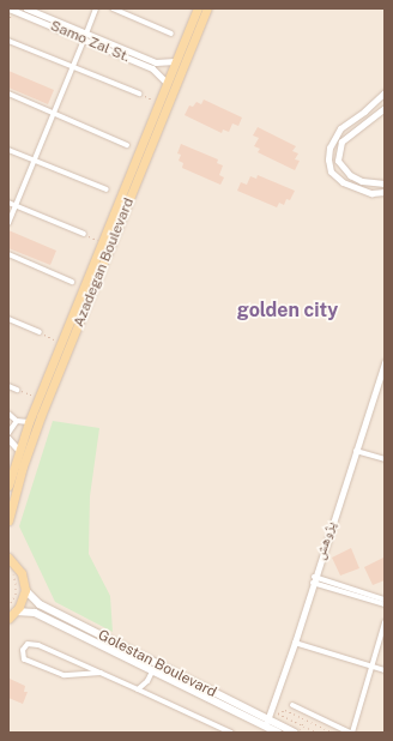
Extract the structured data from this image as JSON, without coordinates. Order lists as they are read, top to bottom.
{
  "streets": {
    "main road": ["Azadegan Boulevard", "Golestan Boulevard"],
    "street": ["Samo Zal St.", "پژوهش"]
  },
  "crossings": [
    ["Samo Zal St.", "Azadegan Boulevard"],
    ["پژوهش", "Golestan Boulevard"]
  ],
  "districts": ["golden city"]
}
